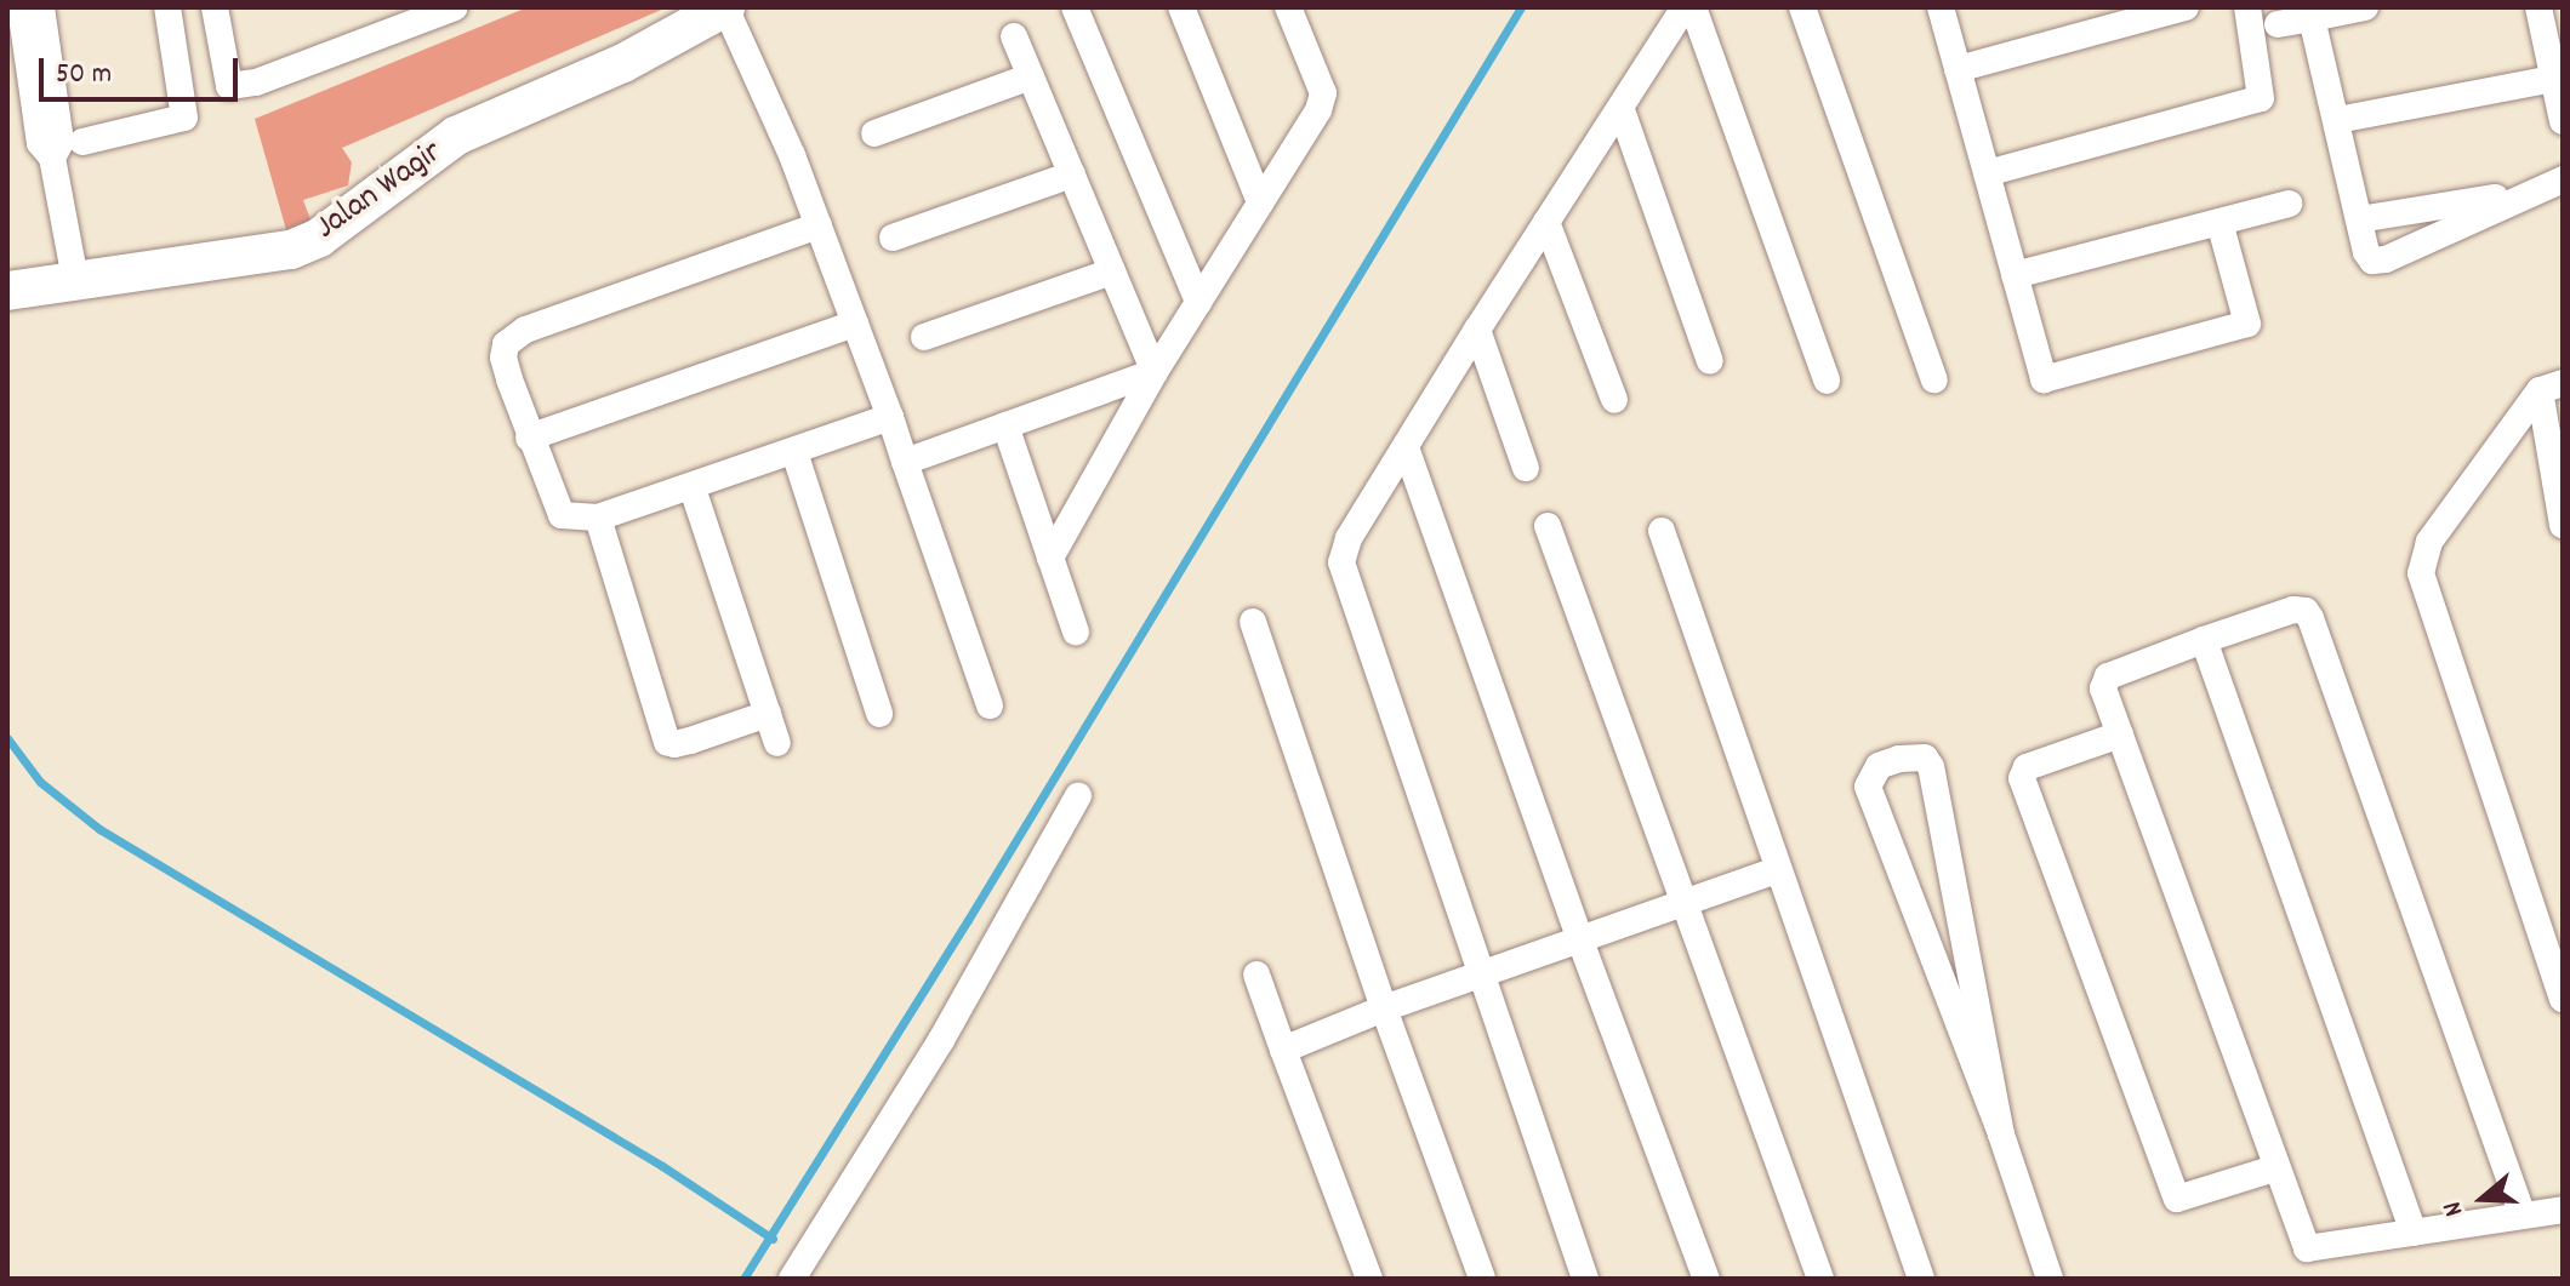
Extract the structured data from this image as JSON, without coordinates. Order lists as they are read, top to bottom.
{
  "streets": {
    "street": ["Jalan Wagir"]
  },
  "scale_bar": "50 m",
  "north": "left"
}
